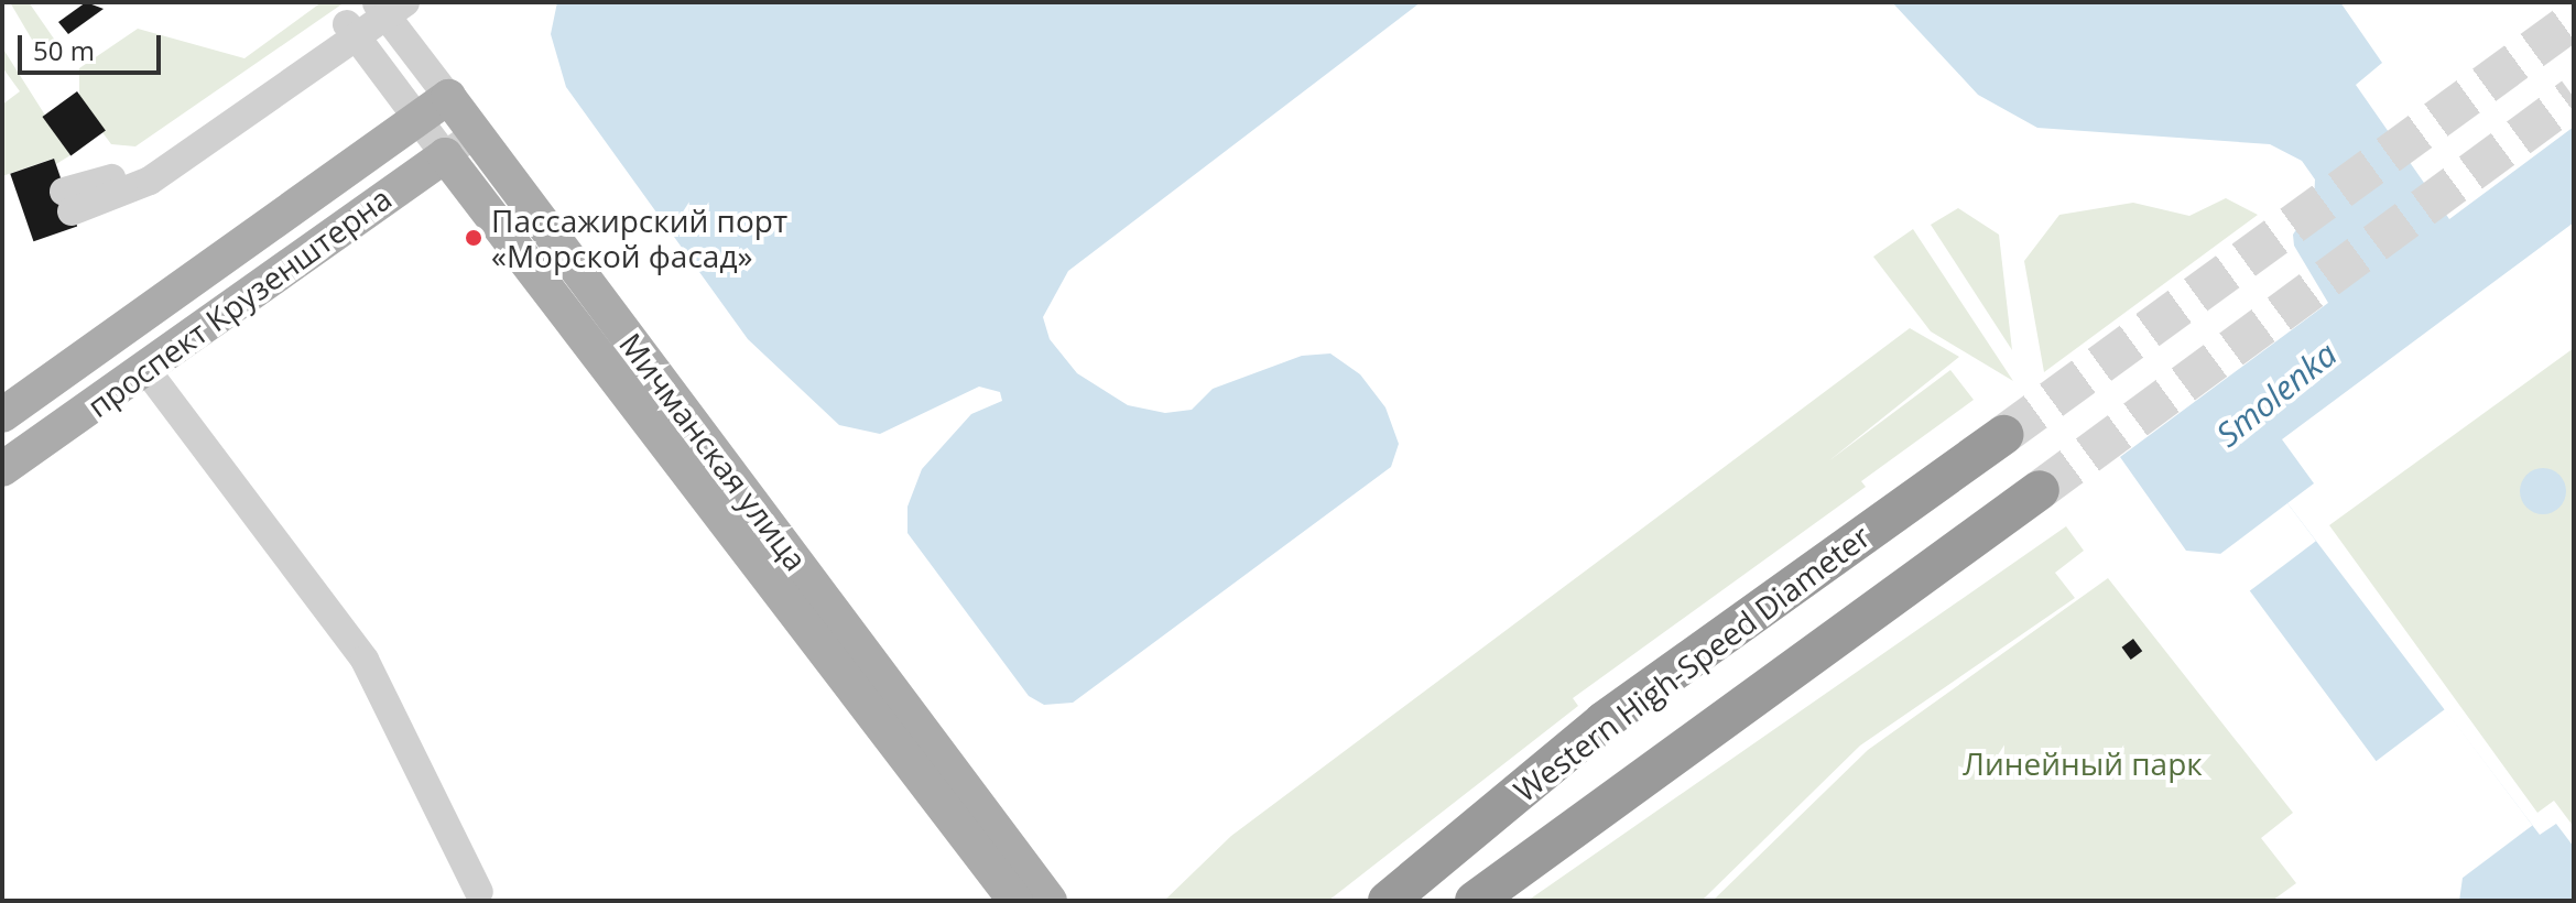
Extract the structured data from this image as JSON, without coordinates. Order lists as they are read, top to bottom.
{
  "streets": {
    "highway": ["Western High-Speed Diameter"],
    "main road": ["проспект Крузенштерна", "Мичманская улица"]
  },
  "crossings": [
    ["проспект Крузенштерна", "Мичманская улица"]
  ],
  "water": ["Smolenka"],
  "parks": ["Линейный парк"],
  "places": ["Пассажирский порт «Морской фасад»"],
  "scale_bar": "50 m"
}
